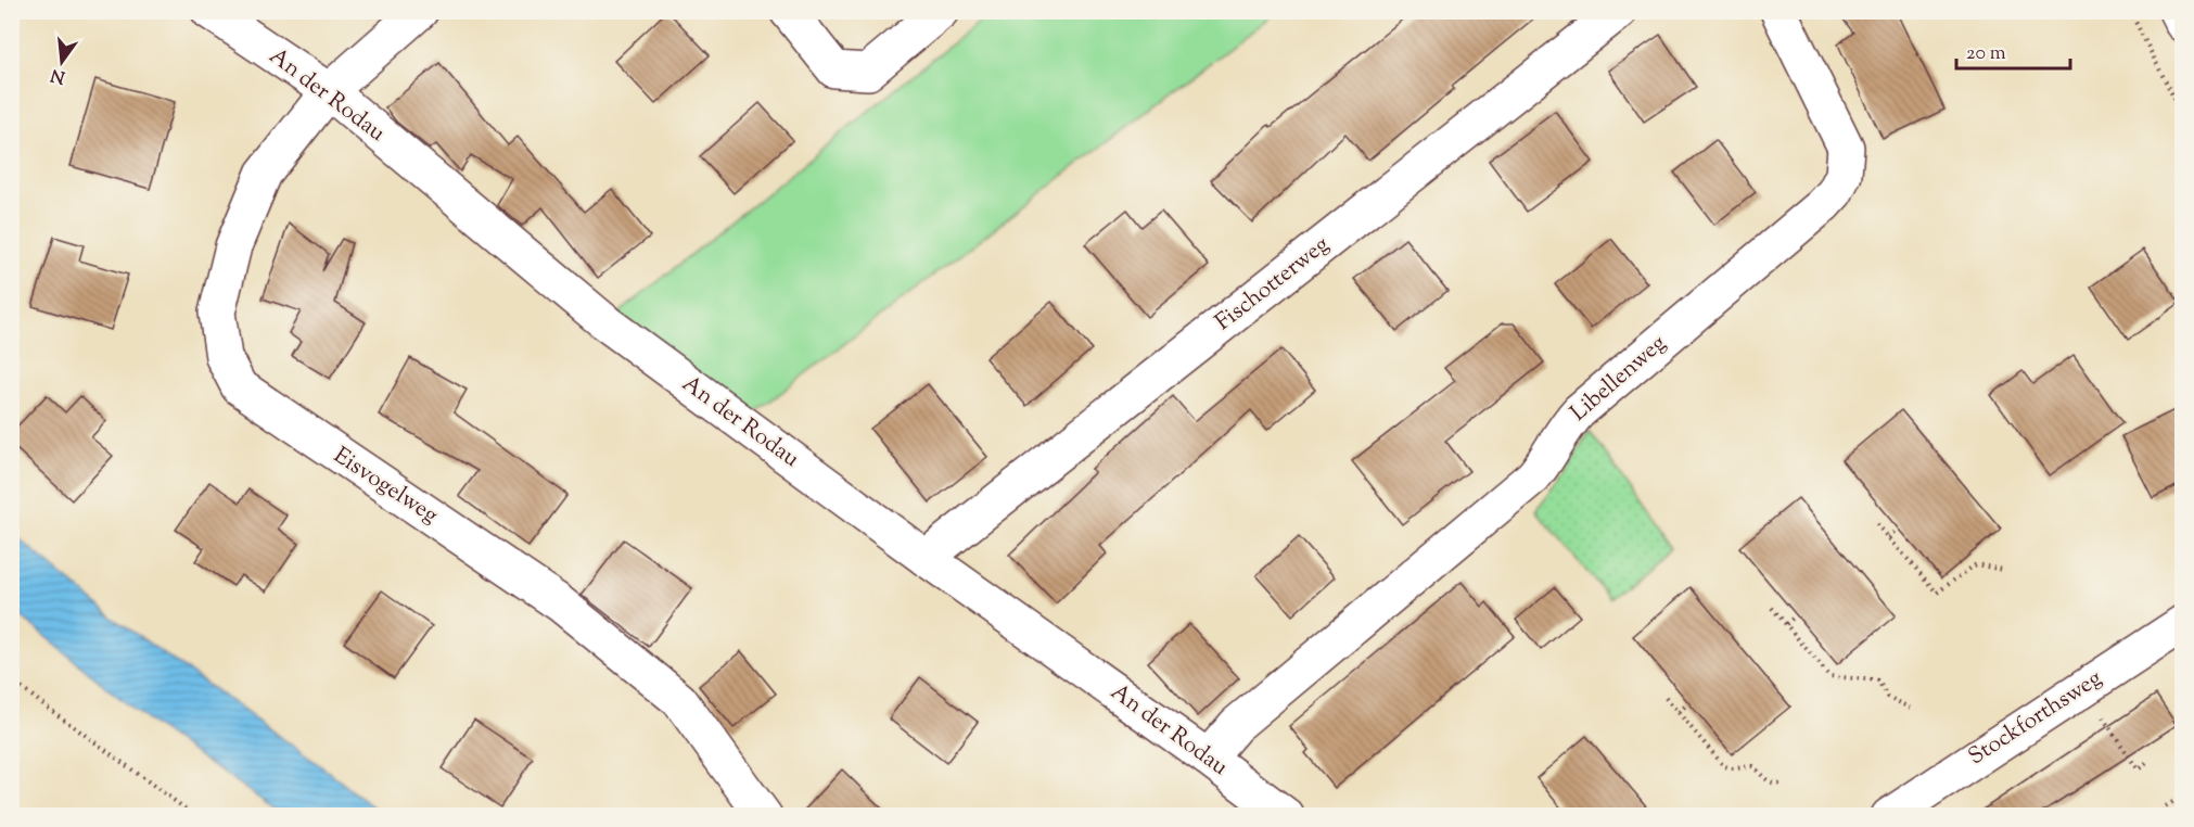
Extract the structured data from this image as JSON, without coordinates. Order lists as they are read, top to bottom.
{
  "streets": {
    "street": [
      "An der Rodau",
      "Fischotterweg",
      "Libellenweg",
      "Eisvogelweg",
      "Stockforthsweg"
    ]
  },
  "crossings": [
    ["An der Rodau", "Fischotterweg"],
    ["An der Rodau", "Libellenweg"],
    ["An der Rodau", "Eisvogelweg"]
  ],
  "scale_bar": "20 m",
  "north": "bottom"
}
